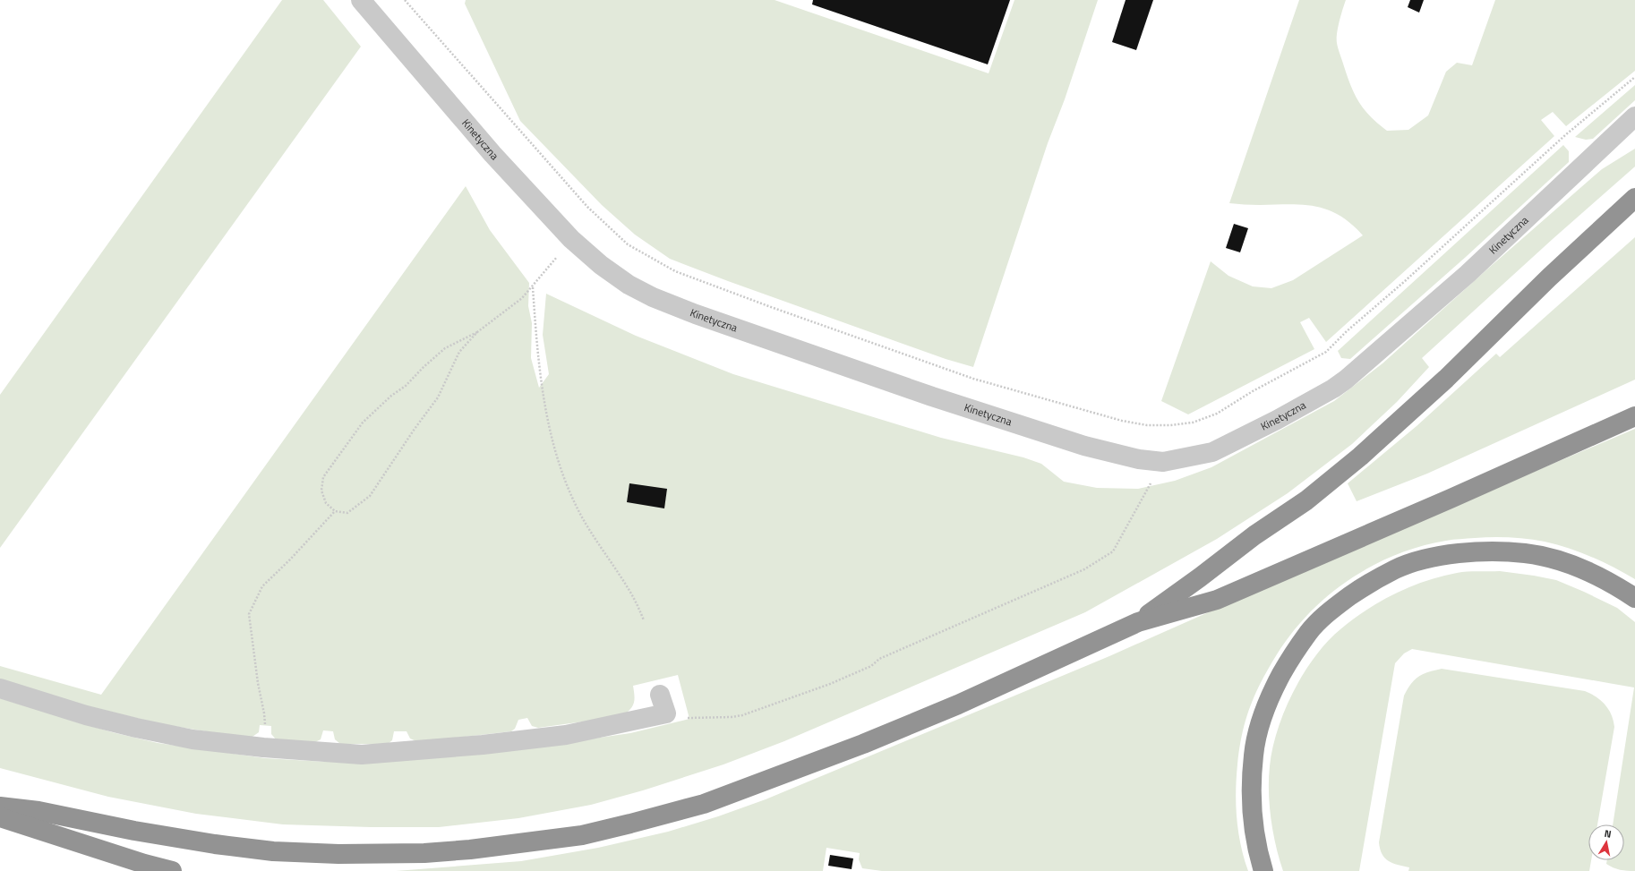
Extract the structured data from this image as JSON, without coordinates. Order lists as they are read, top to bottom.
{
  "streets": {
    "street": ["Kinetyczna"]
  },
  "north": "top"
}
